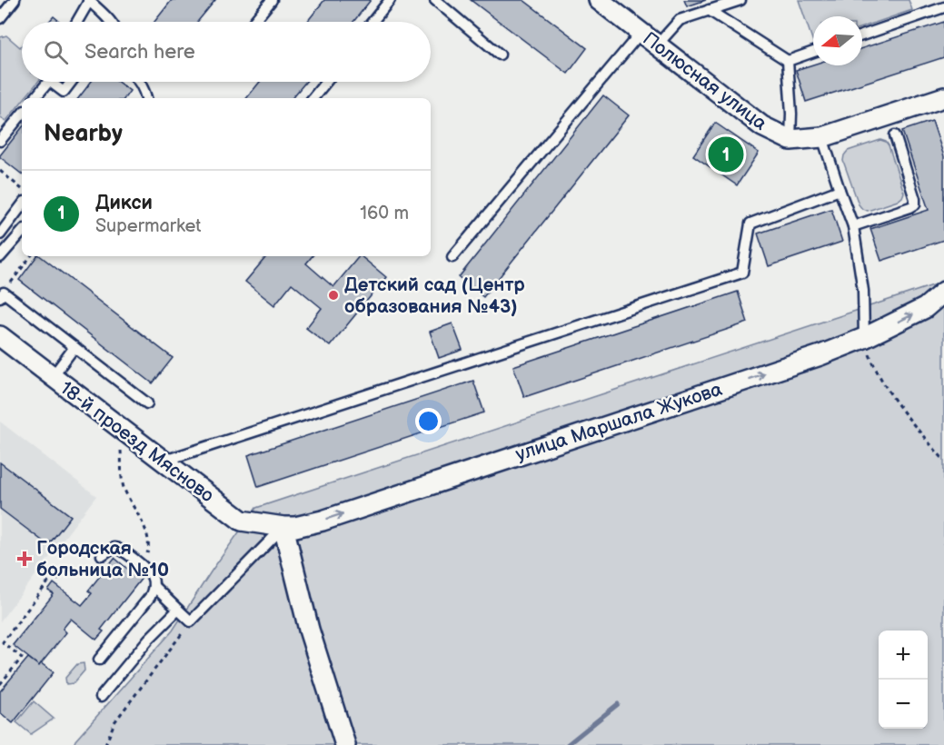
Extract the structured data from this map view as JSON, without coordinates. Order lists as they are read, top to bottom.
{
  "streets": {
    "street": ["Полюсная улица", "улица Маршала Жукова", "18-й проезд Мясново"]
  },
  "crossings": [
    ["улица Маршала Жукова", "18-й проезд Мясново"]
  ],
  "one_way": ["улица Маршала Жукова"],
  "places": {
    "other": ["Детский сад (Центр образования №43)"],
    "health": ["Городская больница №10"]
  },
  "north": "left",
  "page": {
    "search": "Search here",
    "heading": "Nearby",
    "pins": "1",
    "list": [
      {
        "mark": "1",
        "name": "Дикси",
        "note": "Supermarket",
        "value": "160 m"
      }
    ],
    "map_buttons": ["+", "−"]
  }
}
